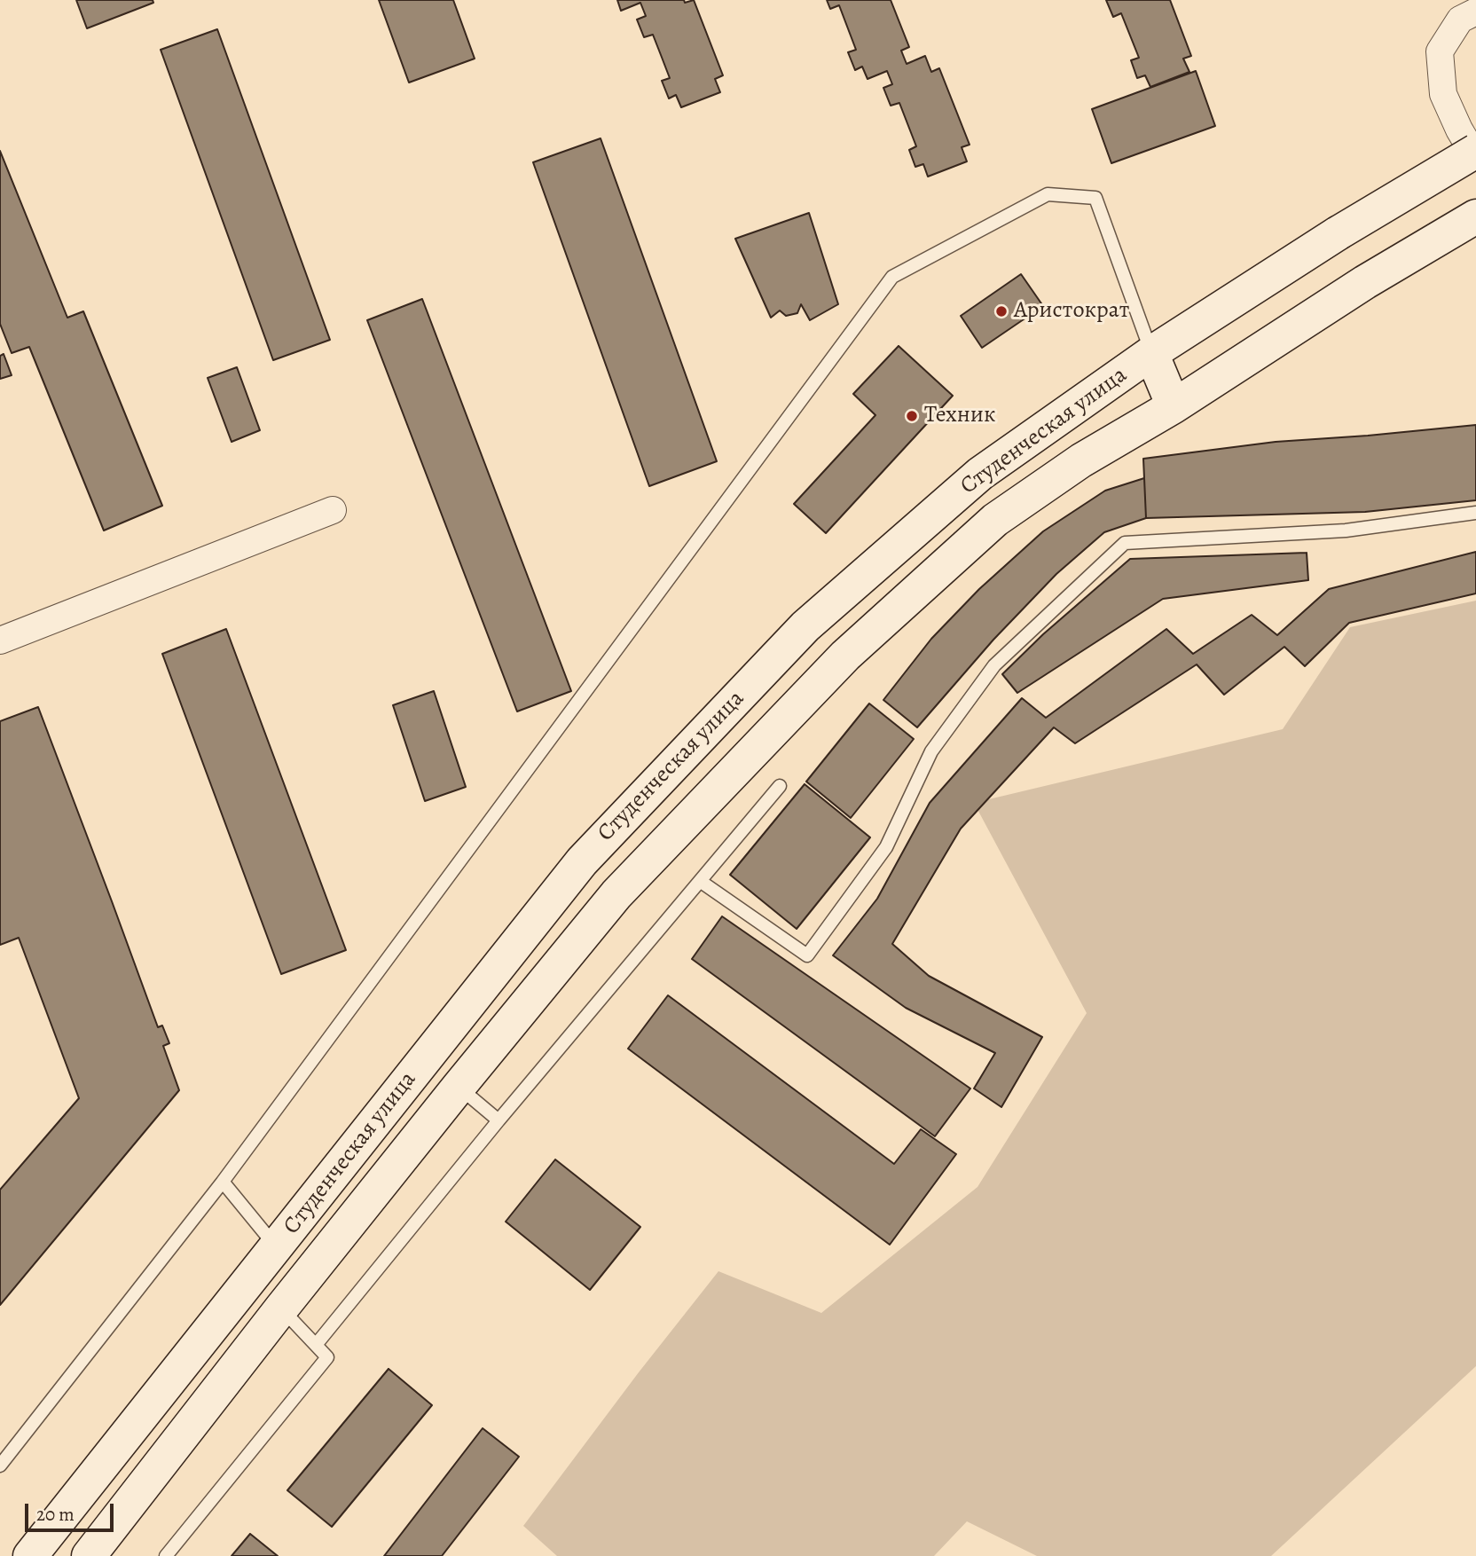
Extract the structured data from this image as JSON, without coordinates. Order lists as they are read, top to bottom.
{
  "streets": {
    "main road": ["Студенческая улица"]
  },
  "places": ["Аристократ", "Техник"],
  "scale_bar": "20 m"
}
